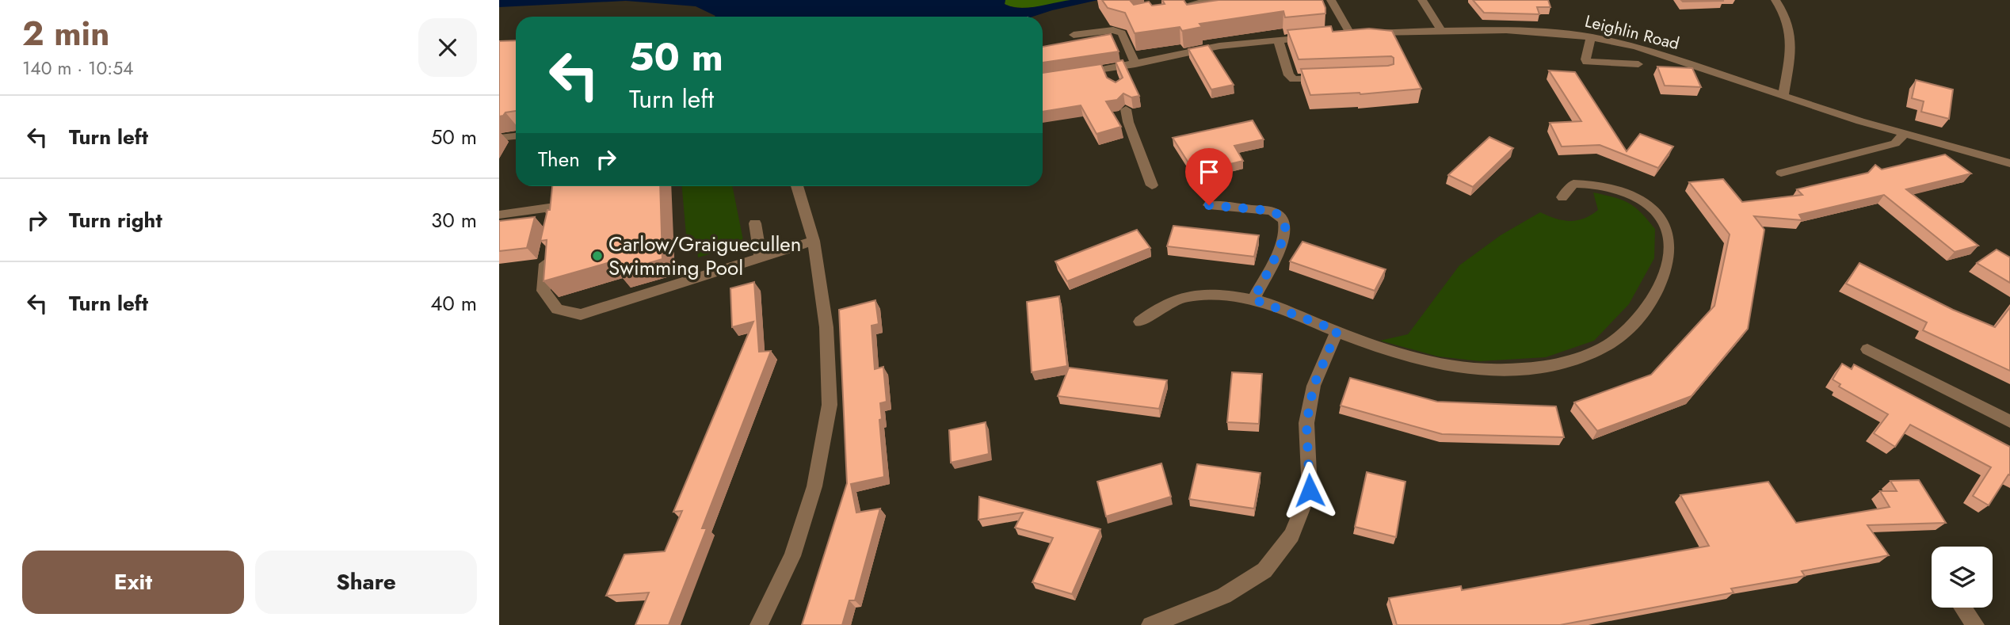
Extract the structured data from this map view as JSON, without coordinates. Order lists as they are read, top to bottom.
{
  "streets": {
    "street": ["Leighlin Road"]
  },
  "places": ["Carlow/Graiguecullen Swimming Pool"],
  "page": {
    "heading": ["2 min", "140 m · 10:54"],
    "turn": ["50 m", "Turn left"],
    "list": [
      {
        "name": "Turn left",
        "value": "50 m"
      },
      {
        "name": "Turn right",
        "value": "30 m"
      },
      {
        "name": "Turn left",
        "value": "40 m"
      }
    ],
    "then": "Then",
    "buttons": ["Exit", "Share"]
  }
}
